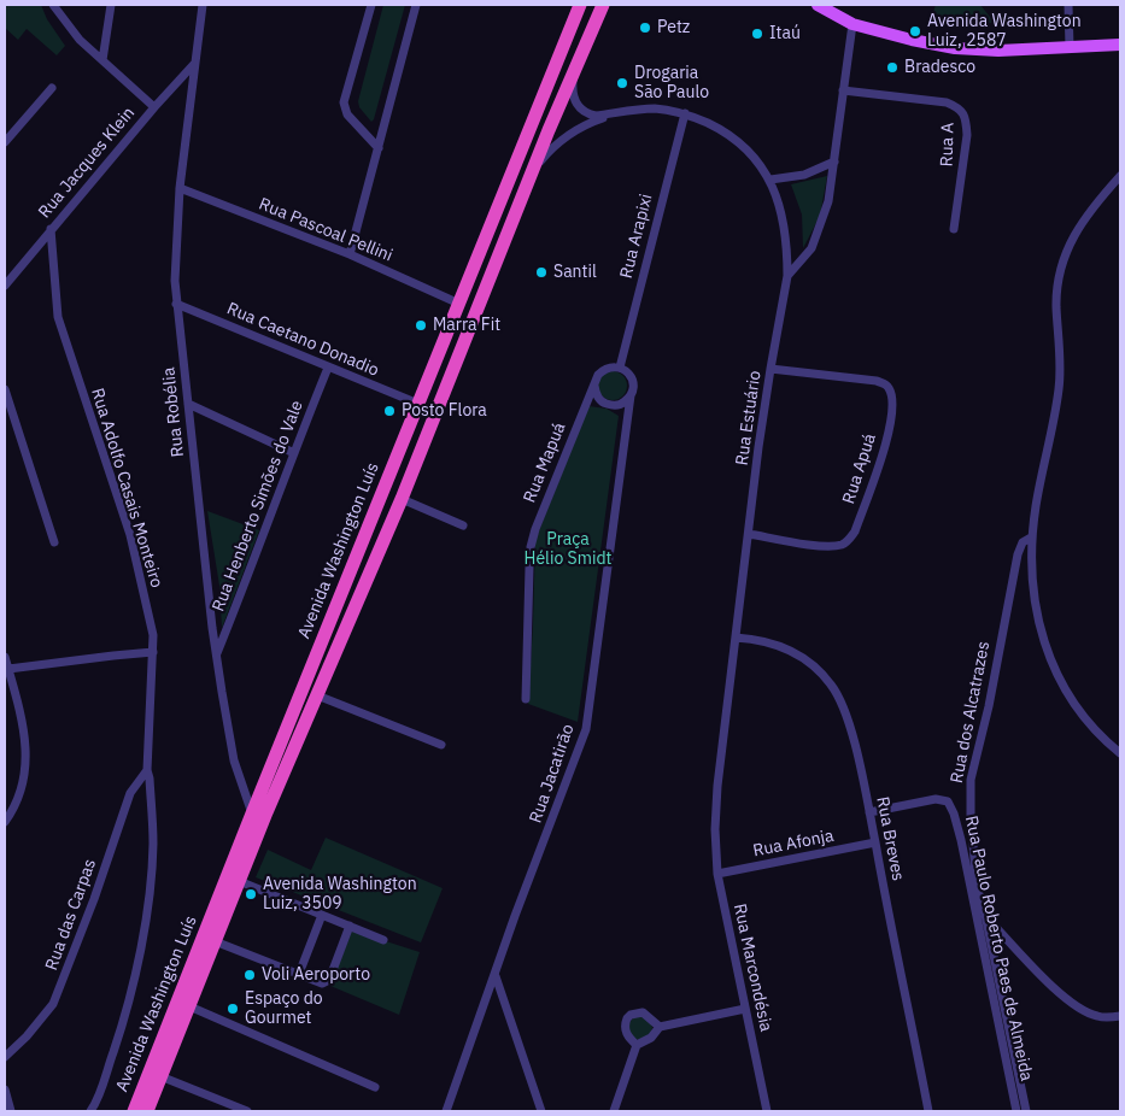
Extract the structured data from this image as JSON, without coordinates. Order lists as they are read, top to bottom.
{
  "streets": {
    "highway": ["Avenida Washington Luís"],
    "street": [
      "Rua A",
      "Rua Jacques Klein",
      "Rua Pascoal Pellini",
      "Rua Arapixi",
      "Rua Caetano Donadio",
      "Rua Robélia",
      "Rua Estuário",
      "Rua Mapuá",
      "Rua Apuá",
      "Rua Adolfo Casais Monteiro",
      "Rua Henberto Simões do Vale",
      "Rua dos Alcatrazes",
      "Rua Jacatirão",
      "Rua Breves",
      "Rua Afonja",
      "Rua das Carpas",
      "Rua Paulo Roberto Paes de Almeida",
      "Rua Marcondésia"
    ]
  },
  "crossings": [
    ["Rua Jacques Klein", "Rua Robélia"],
    ["Rua Jacques Klein", "Rua Adolfo Casais Monteiro"],
    ["Rua Pascoal Pellini", "Rua Robélia"],
    ["Rua Pascoal Pellini", "Avenida Washington Luís"],
    ["Rua Arapixi", "Rua Estuário"],
    ["Rua Arapixi", "Rua Mapuá"],
    ["Rua Arapixi", "Rua Jacatirão"],
    ["Rua Caetano Donadio", "Rua Robélia"],
    ["Rua Caetano Donadio", "Rua Henberto Simões do Vale"],
    ["Rua Caetano Donadio", "Avenida Washington Luís"],
    ["Rua Robélia", "Rua Henberto Simões do Vale"],
    ["Rua Robélia", "Avenida Washington Luís"],
    ["Rua Estuário", "Rua Apuá"],
    ["Rua Estuário", "Rua Breves"],
    ["Rua Estuário", "Rua Marcondésia"],
    ["Rua Mapuá", "Rua Jacatirão"],
    ["Rua Adolfo Casais Monteiro", "Rua das Carpas"],
    ["Rua Breves", "Rua Afonja"],
    ["Rua Breves", "Rua Paulo Roberto Paes de Almeida"],
    ["Rua Afonja", "Rua Marcondésia"]
  ],
  "parks": ["Praça Hélio Smidt"],
  "places": [
    "Petz",
    "Avenida Washington Luiz, 2587",
    "Itaú",
    "Bradesco",
    "Drogaria São Paulo",
    "Santil",
    "Marra Fit",
    "Posto Flora",
    "Avenida Washington Luiz, 3509",
    "Voli Aeroporto",
    "Espaço do Gourmet"
  ]
}
